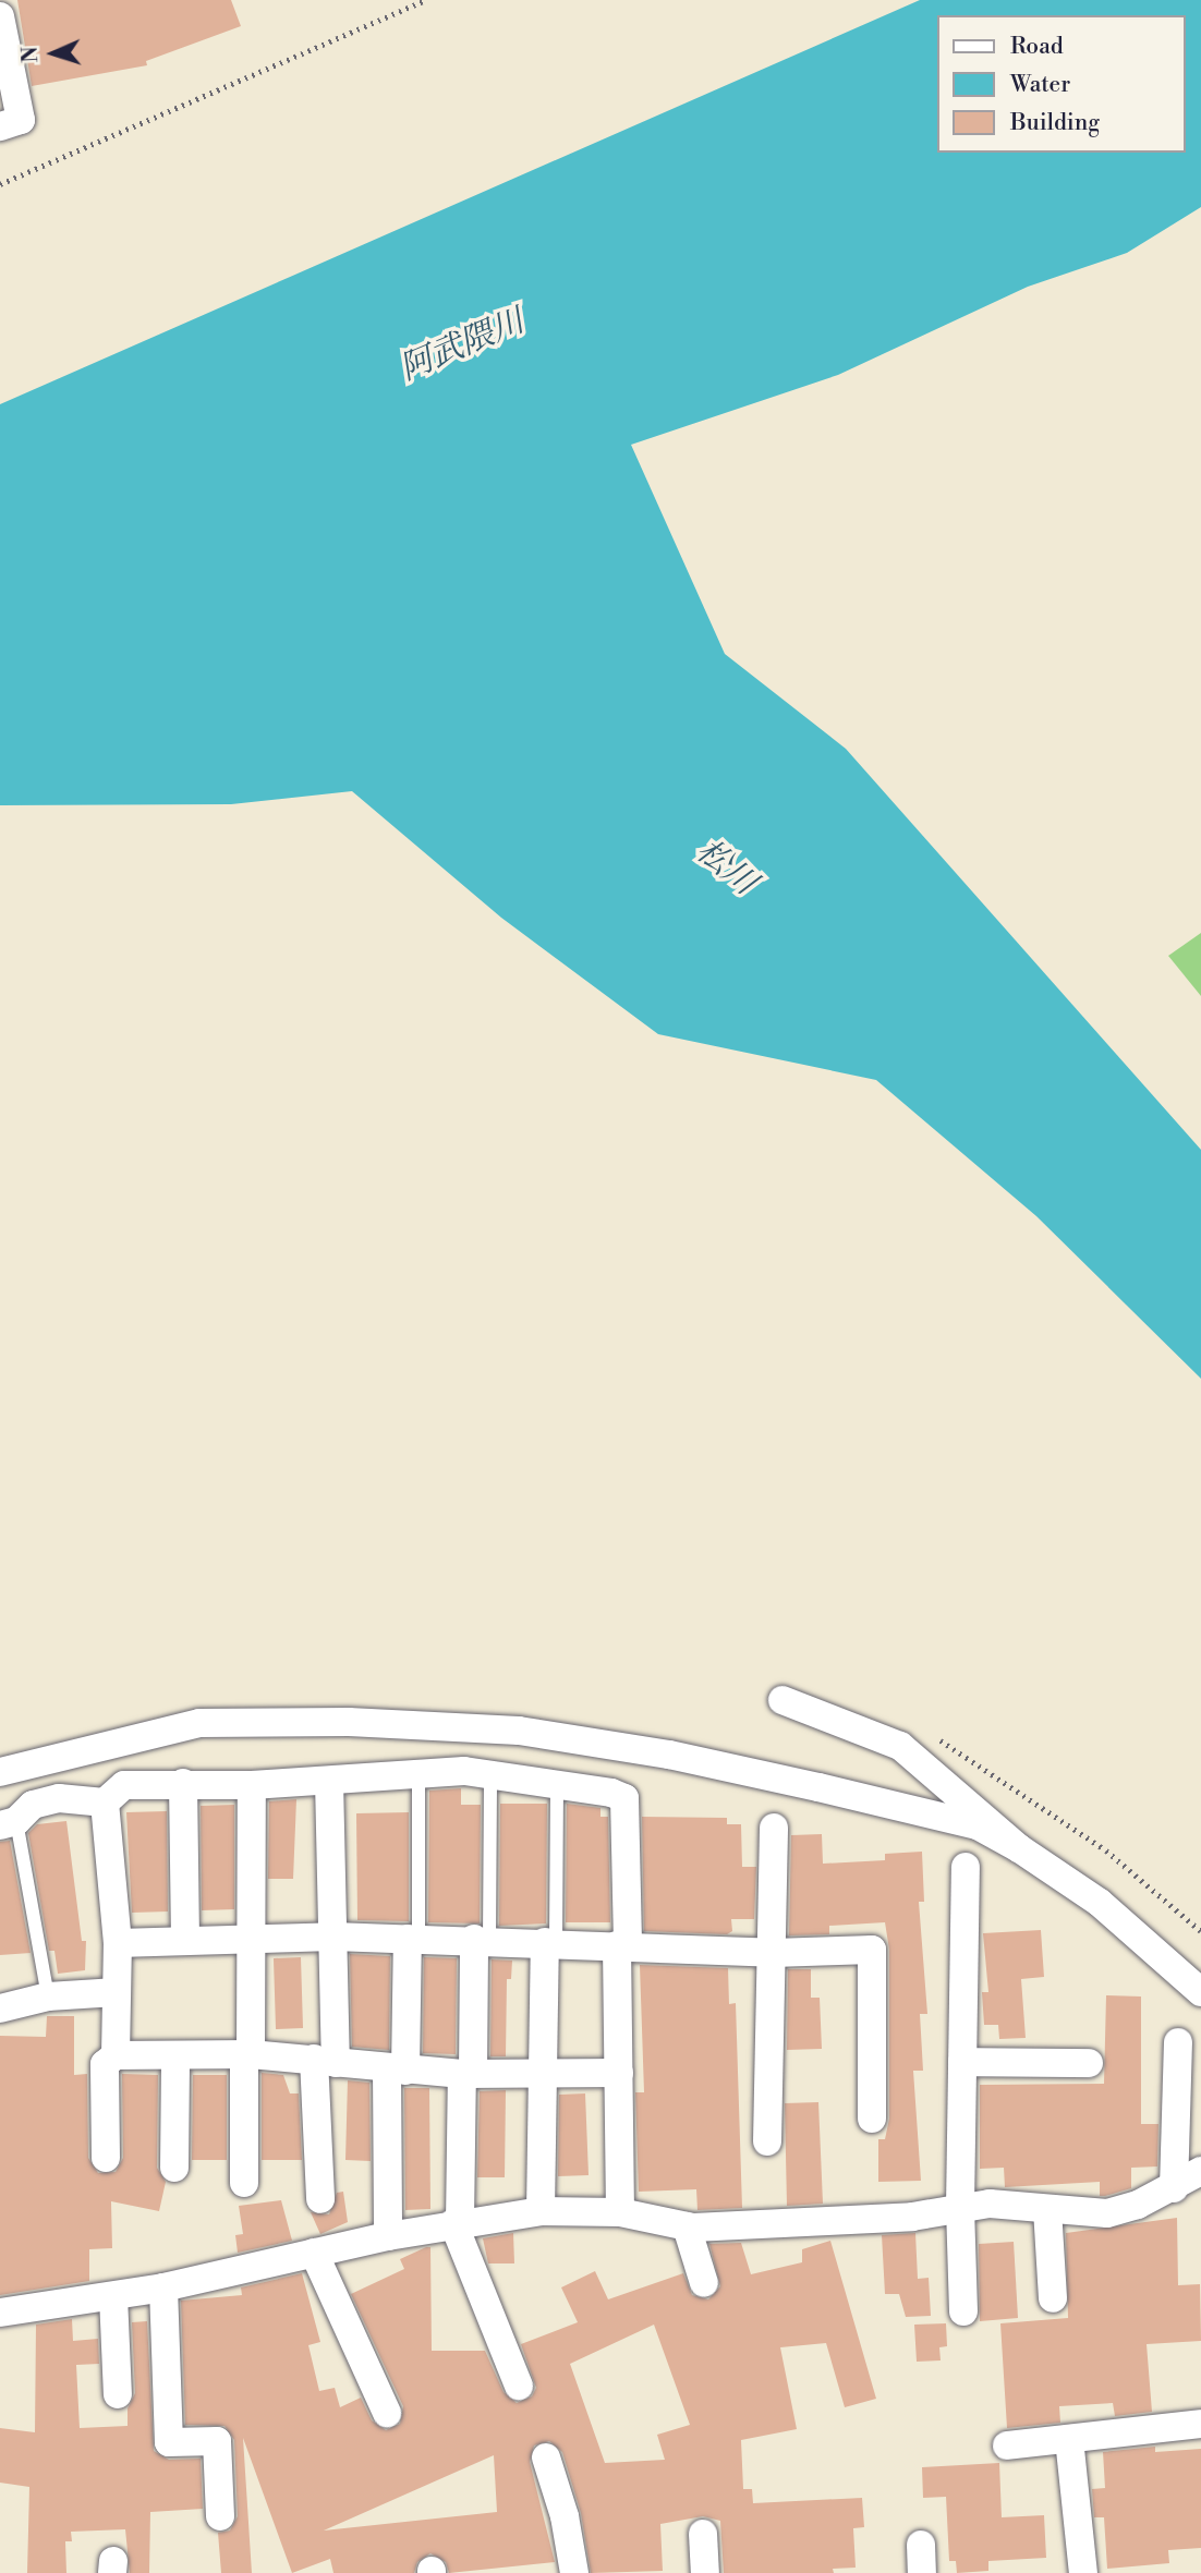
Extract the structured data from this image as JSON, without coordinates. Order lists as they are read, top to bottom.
{
  "water": ["阿武隈川", "松川"],
  "legend": ["Road", "Water", "Building"],
  "north": "left"
}
